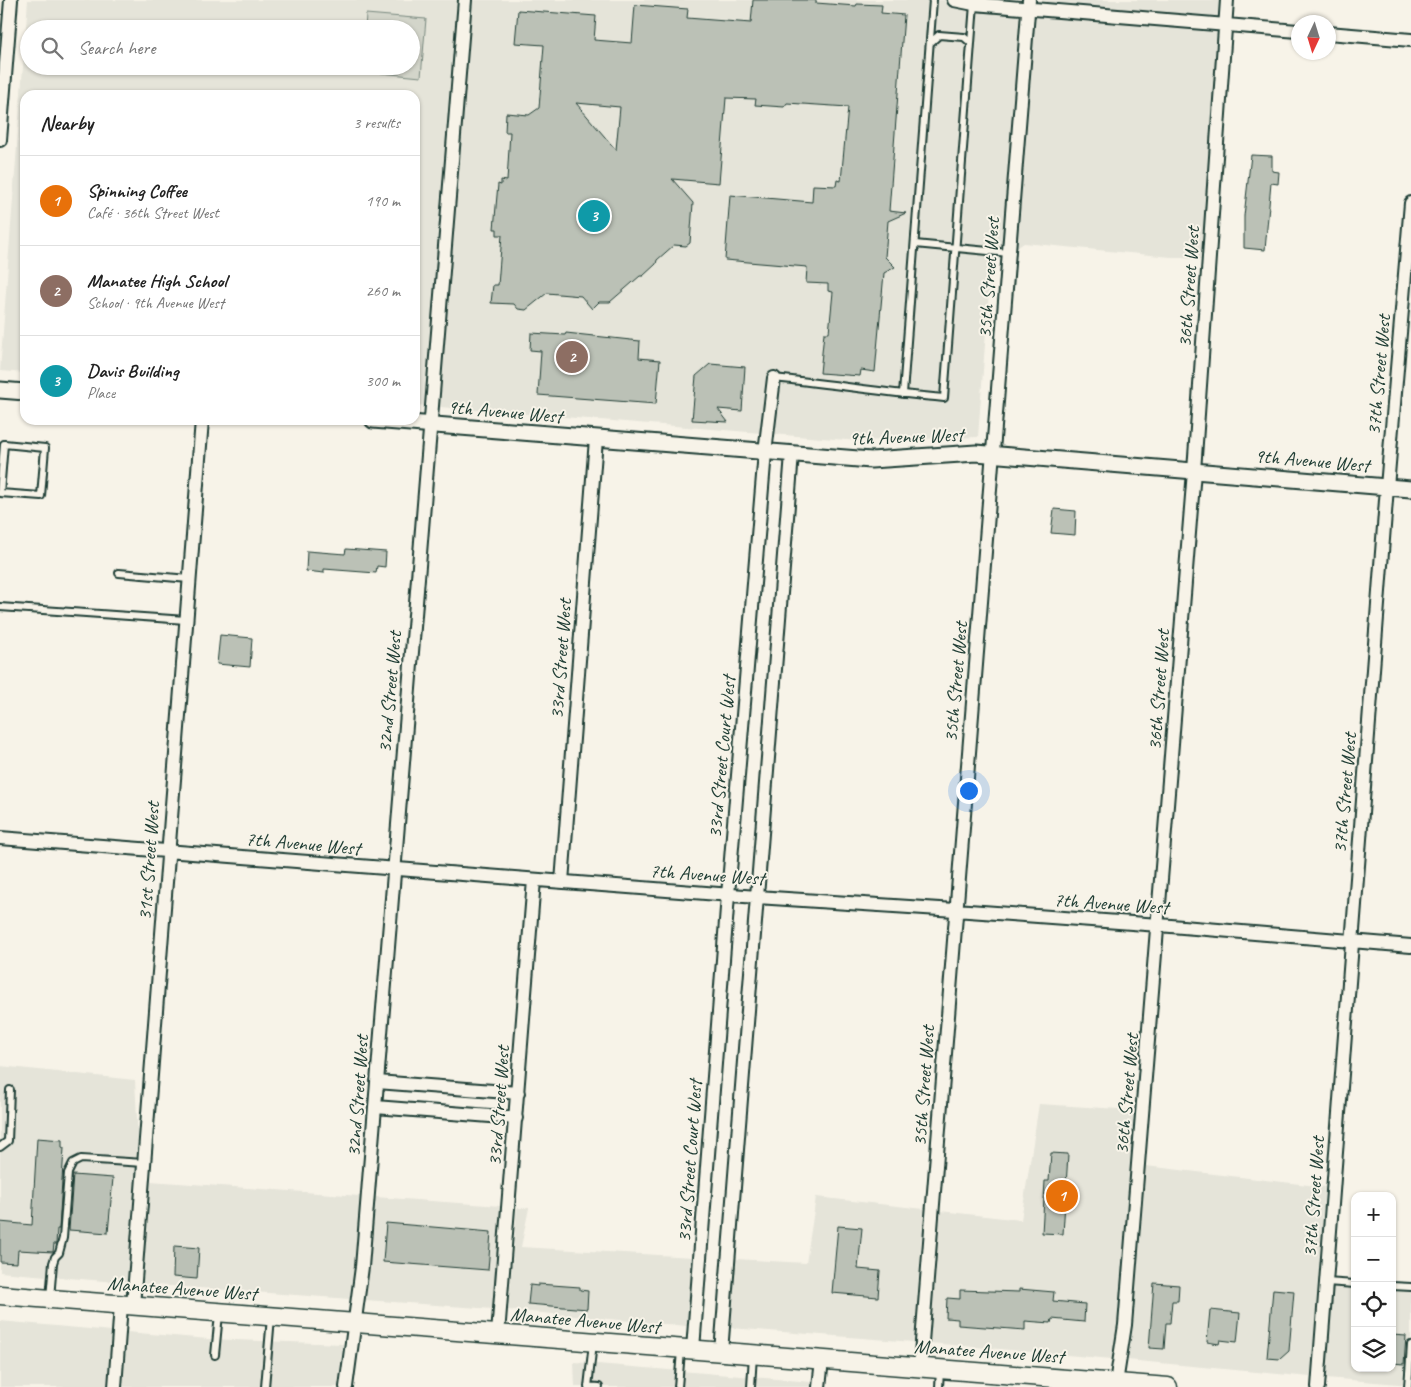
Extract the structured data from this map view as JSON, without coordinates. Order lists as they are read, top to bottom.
{
  "streets": {
    "main road": ["Manatee Avenue West"],
    "street": [
      "35th Street West",
      "36th Street West",
      "37th Street West",
      "9th Avenue West",
      "33rd Street West",
      "32nd Street West",
      "33rd Street Court West",
      "7th Avenue West",
      "31st Street West"
    ]
  },
  "crossings": [
    ["35th Street West", "9th Avenue West"],
    ["35th Street West", "7th Avenue West"],
    ["35th Street West", "Manatee Avenue West"],
    ["36th Street West", "9th Avenue West"],
    ["36th Street West", "7th Avenue West"],
    ["36th Street West", "Manatee Avenue West"],
    ["37th Street West", "9th Avenue West"],
    ["37th Street West", "7th Avenue West"],
    ["9th Avenue West", "33rd Street West"],
    ["9th Avenue West", "32nd Street West"],
    ["9th Avenue West", "33rd Street Court West"],
    ["33rd Street West", "7th Avenue West"],
    ["33rd Street West", "Manatee Avenue West"],
    ["32nd Street West", "7th Avenue West"],
    ["32nd Street West", "Manatee Avenue West"],
    ["33rd Street Court West", "7th Avenue West"],
    ["33rd Street Court West", "Manatee Avenue West"],
    ["7th Avenue West", "31st Street West"],
    ["31st Street West", "Manatee Avenue West"]
  ],
  "north": "bottom",
  "page": {
    "search": "Search here",
    "heading": ["Nearby", "3 results"],
    "list": [
      {
        "mark": "1",
        "name": "Spinning Coffee",
        "note": "Café · 36th Street West",
        "value": "190 m"
      },
      {
        "mark": "2",
        "name": "Manatee High School",
        "note": "School · 9th Avenue West",
        "value": "260 m"
      },
      {
        "mark": "3",
        "name": "Davis Building",
        "note": "Place",
        "value": "300 m"
      }
    ],
    "pins": ["3", "2", "1"],
    "map_buttons": ["+", "−"]
  }
}
